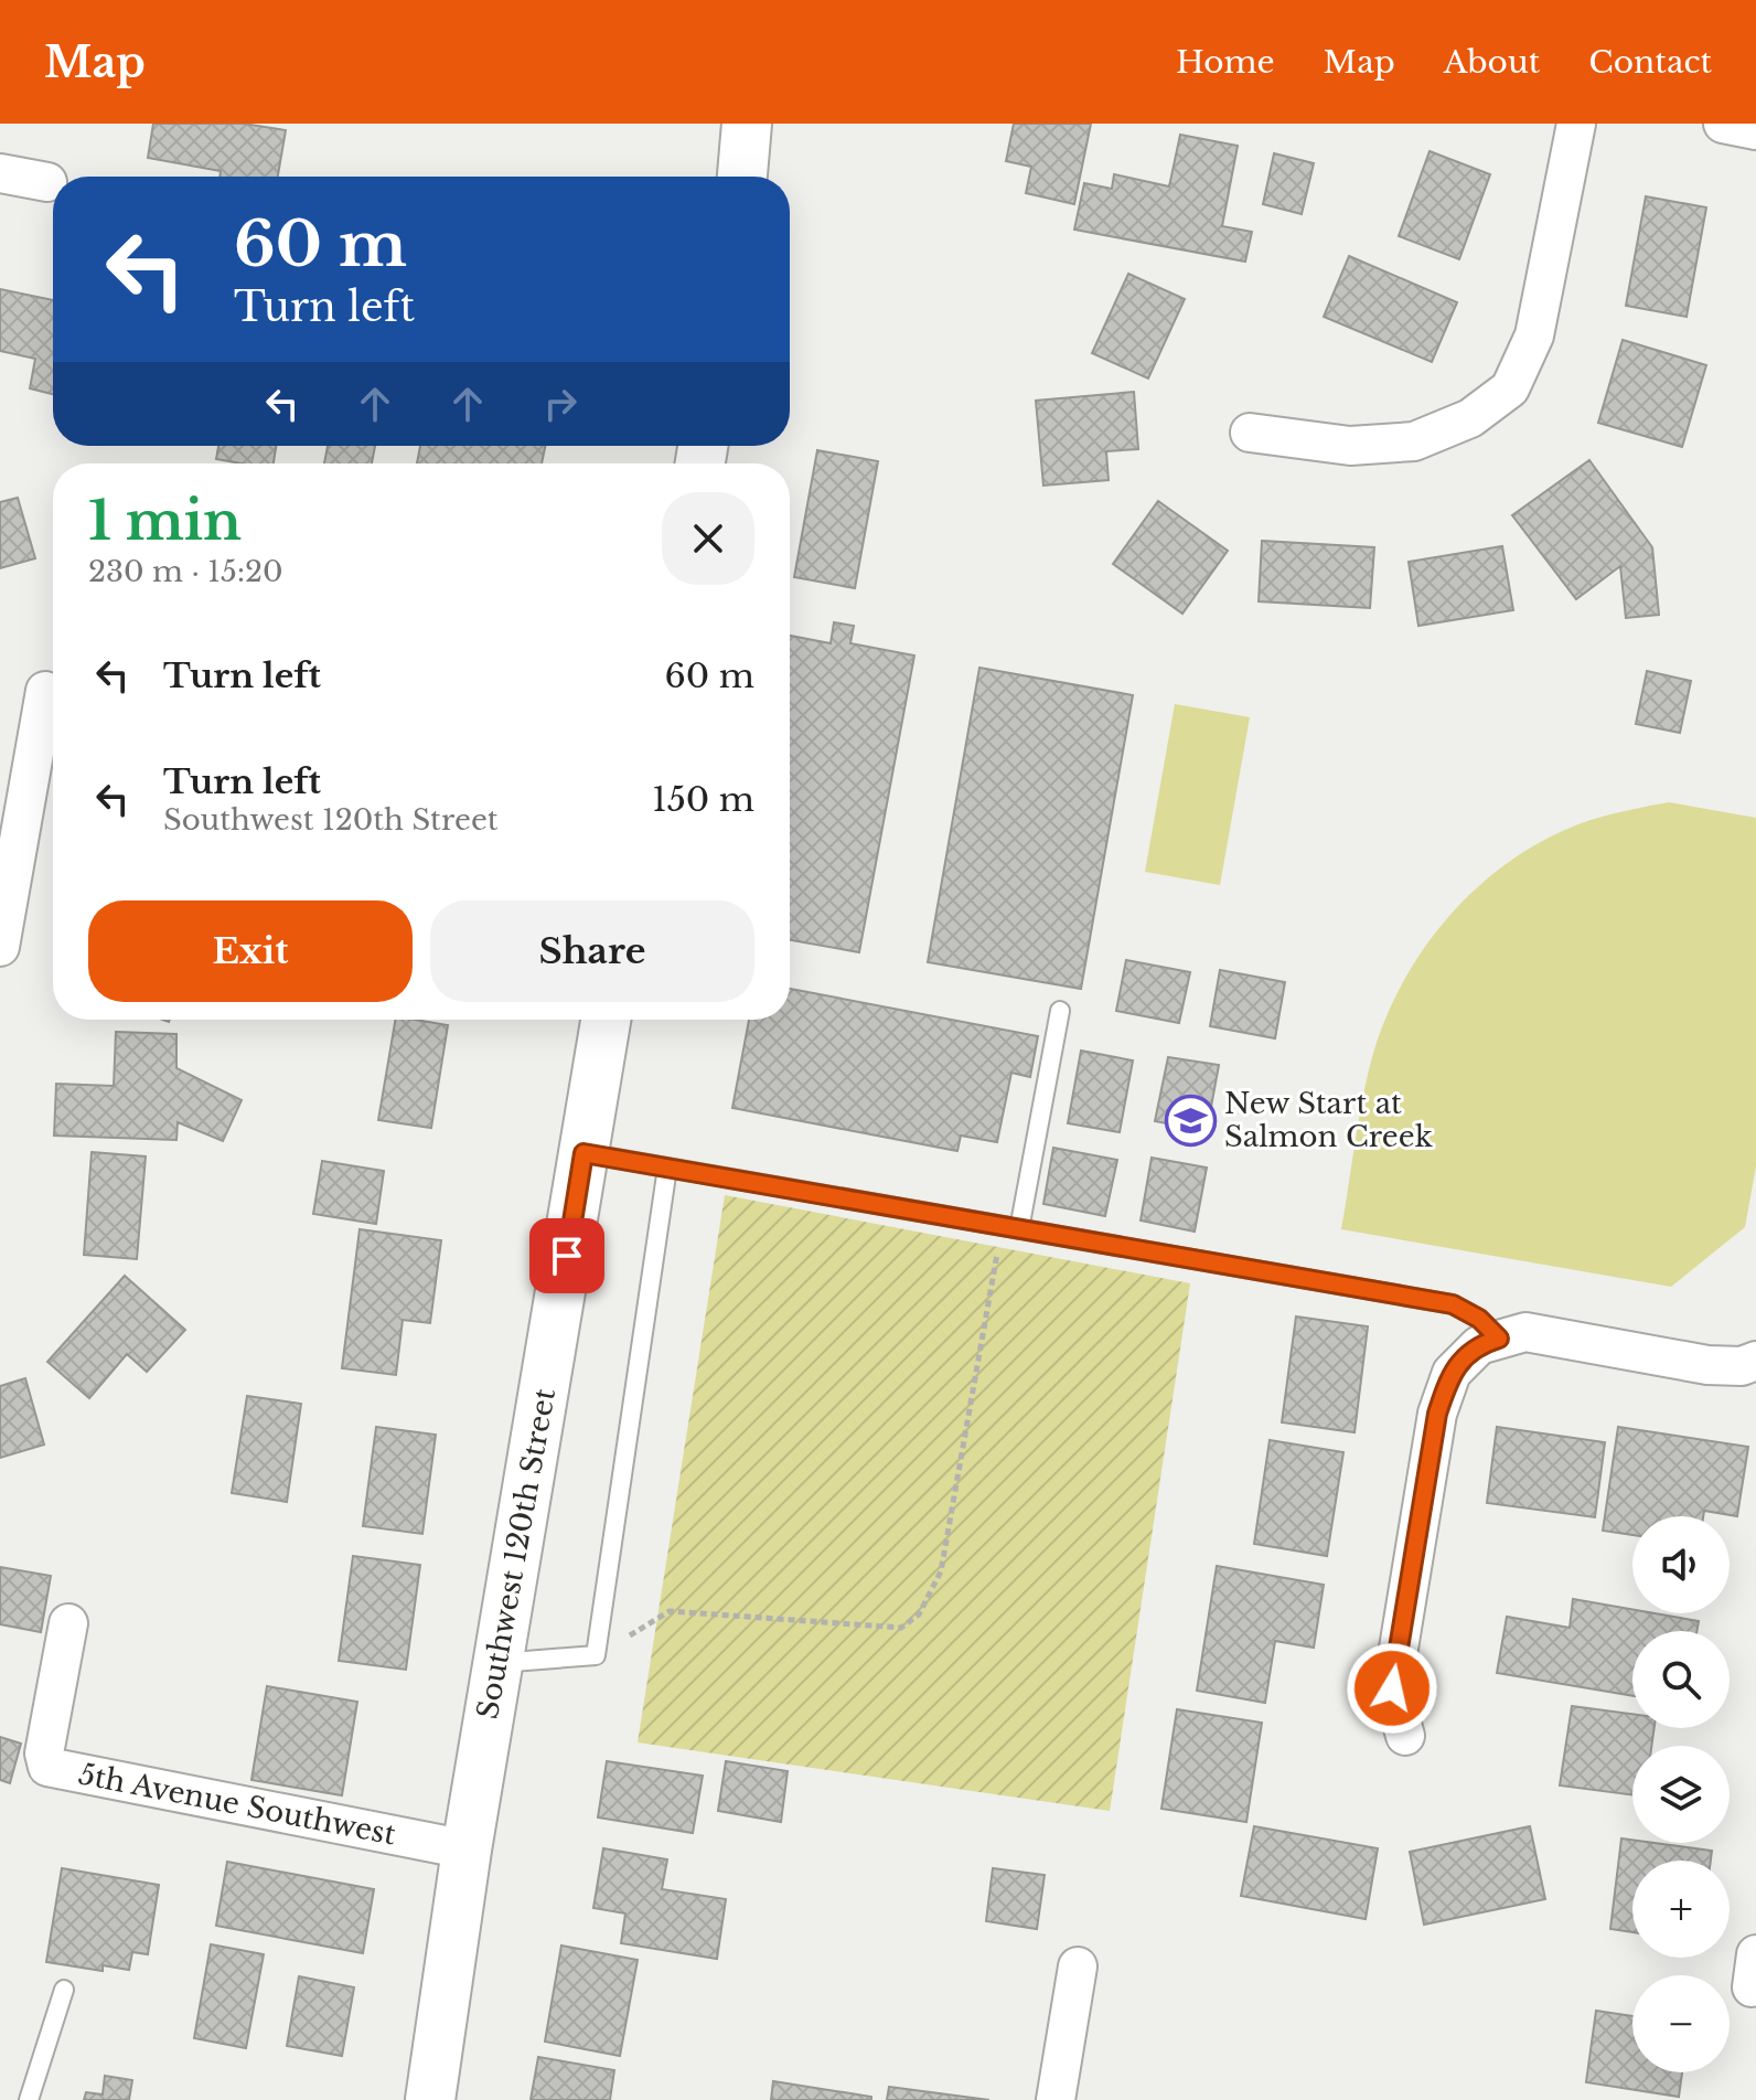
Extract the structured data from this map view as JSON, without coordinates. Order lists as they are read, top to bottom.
{
  "streets": {
    "street": ["Southwest 120th Street", "5th Avenue Southwest"]
  },
  "crossings": [
    ["Southwest 120th Street", "5th Avenue Southwest"]
  ],
  "places": {
    "school or university": ["New Start at Salmon Creek"]
  },
  "page": {
    "header": "Map",
    "nav": [
      "Home",
      "Map",
      "About",
      "Contact"
    ],
    "turn": ["60 m", "Turn left"],
    "heading": ["1 min", "230 m · 15:20"],
    "list": [
      {
        "name": "Turn left",
        "value": "60 m"
      },
      {
        "name": "Turn left",
        "note": "Southwest 120th Street",
        "value": "150 m"
      }
    ],
    "buttons": ["Exit", "Share"],
    "map_buttons": ["+", "−"]
  }
}
